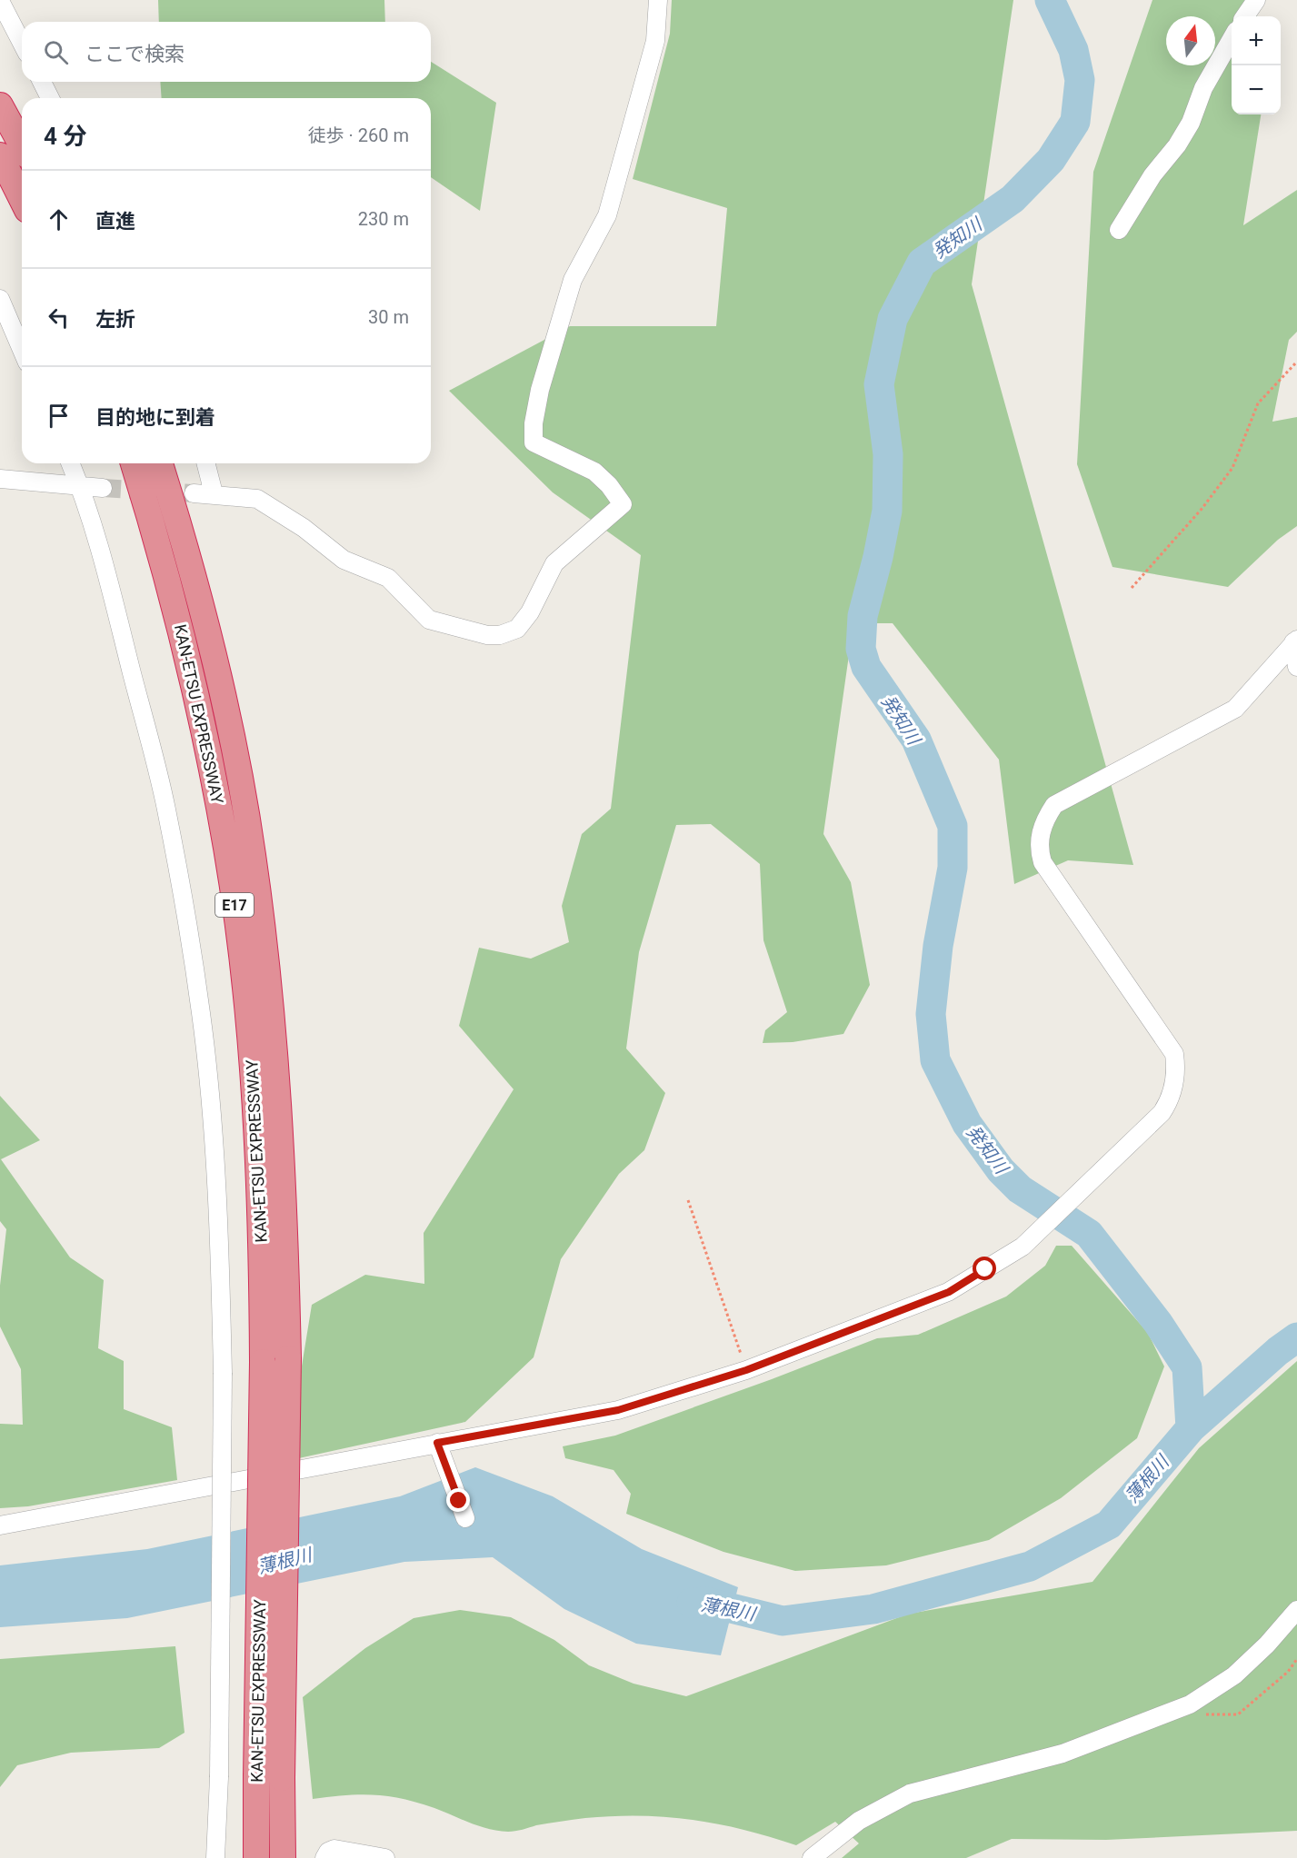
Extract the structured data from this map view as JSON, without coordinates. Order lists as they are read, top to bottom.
{
  "streets": {
    "highway": ["KAN-ETSU EXPRESSWAY", "E17"]
  },
  "water": ["発知川", "薄根川"],
  "north": "top",
  "page": {
    "map_buttons": ["+", "−"],
    "search": "ここで検索",
    "heading": ["4 分", "徒歩 · 260 m"],
    "list": [
      ["直進", "230 m"],
      ["左折", "30 m"],
      "目的地に到着"
    ]
  }
}
